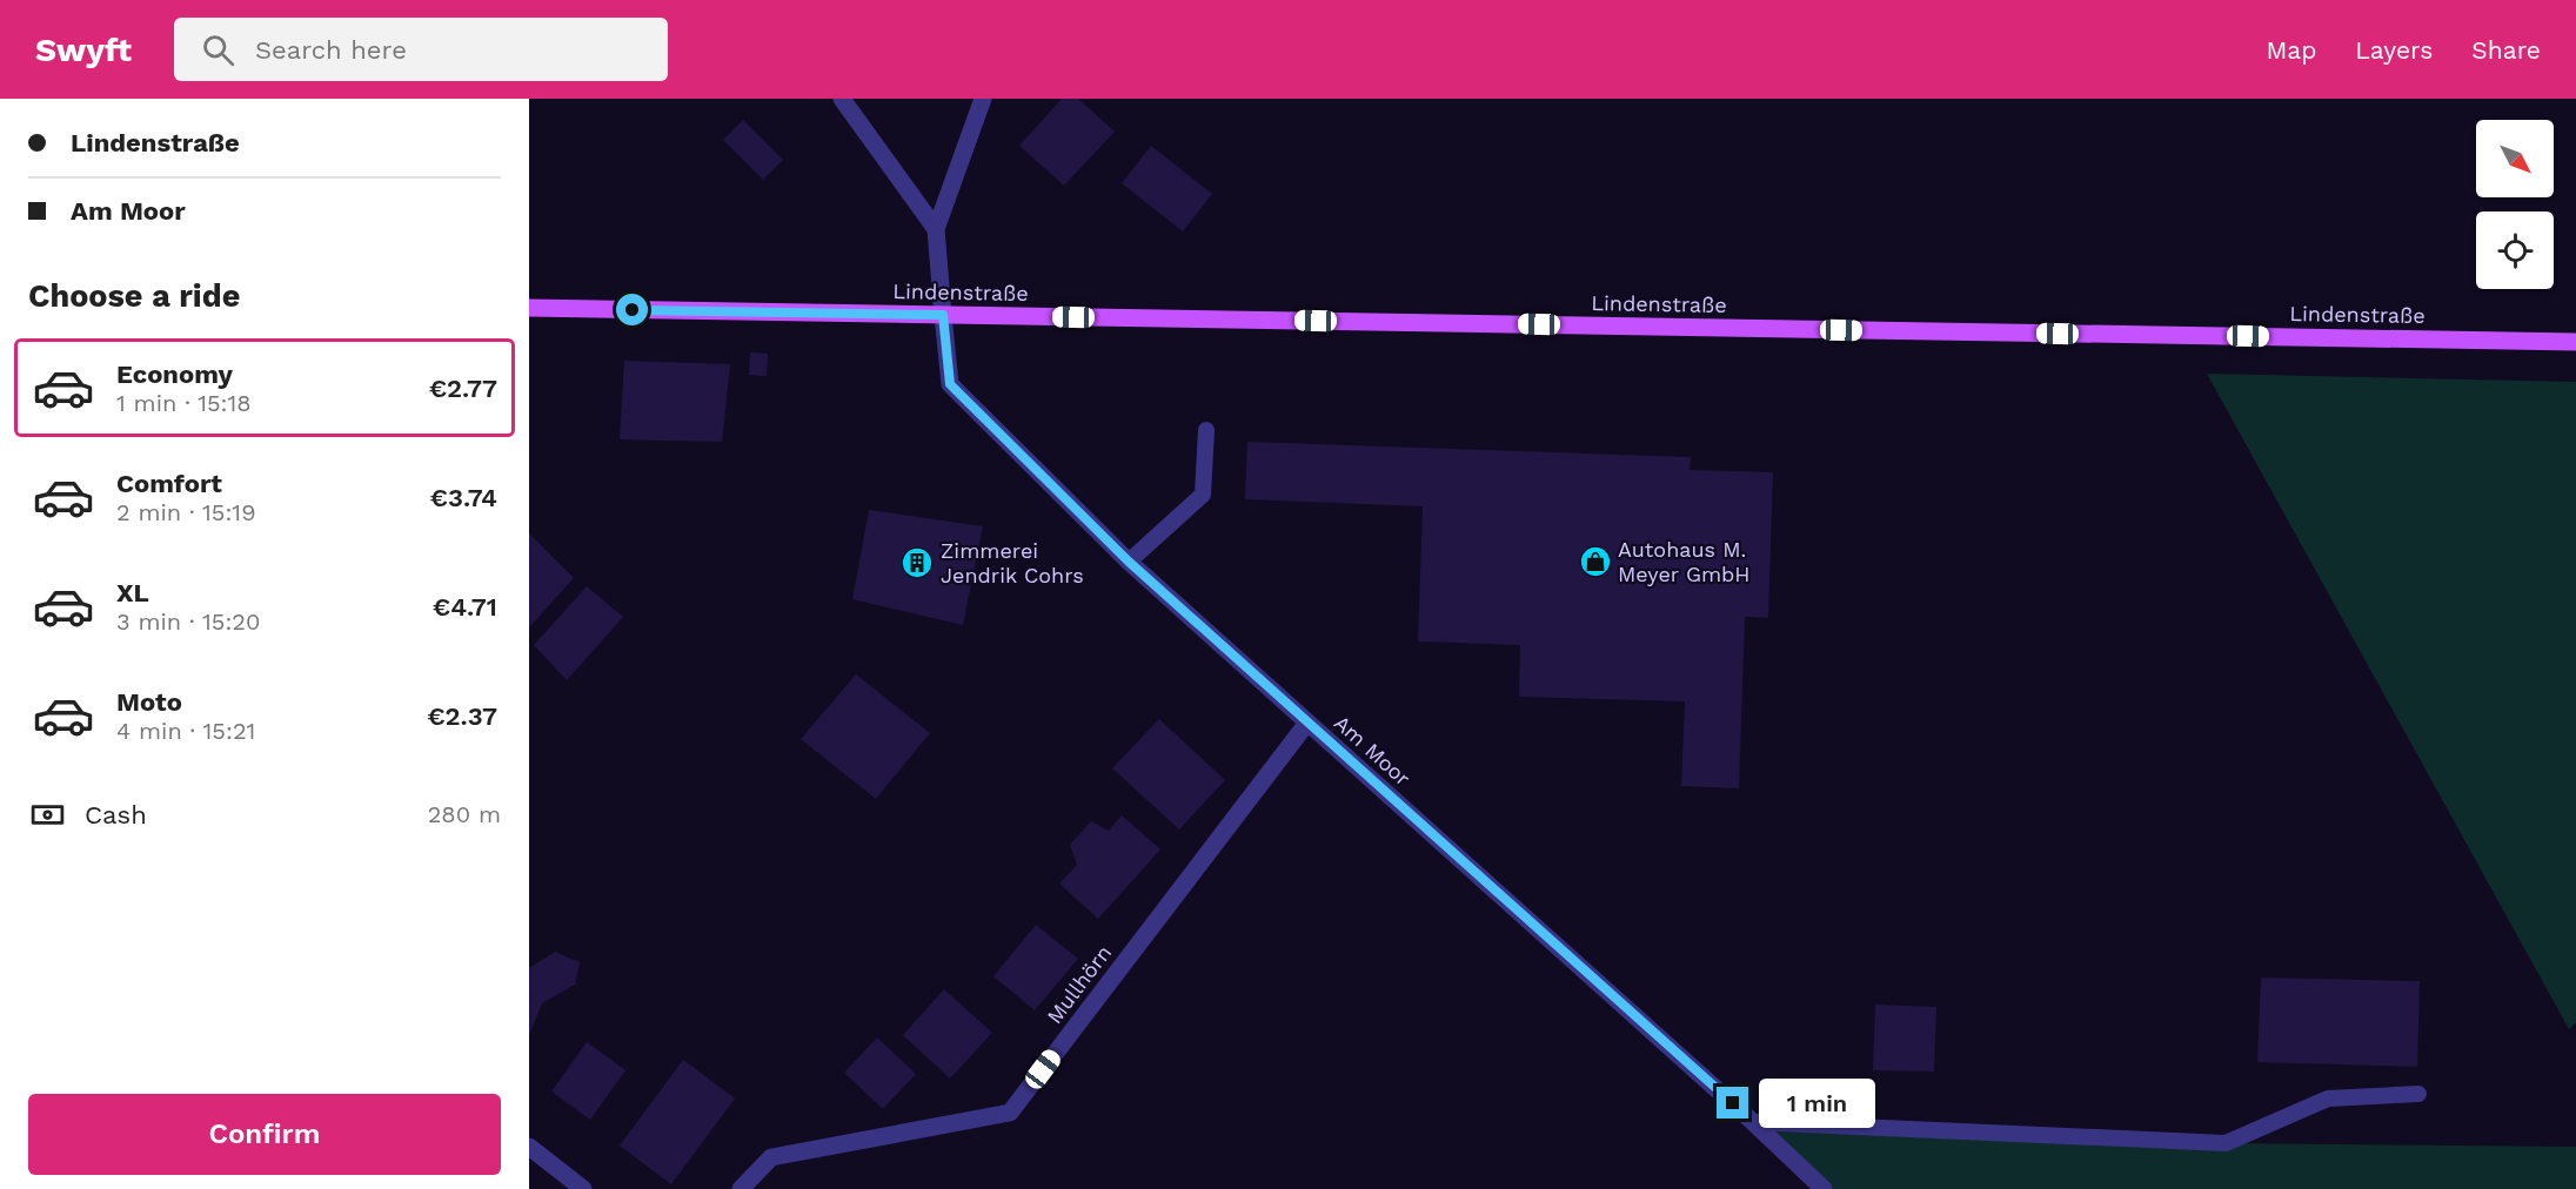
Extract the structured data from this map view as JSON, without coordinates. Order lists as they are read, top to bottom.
{
  "streets": {
    "main road": ["Lindenstraße"],
    "street": ["Am Moor", "Mullhörn"]
  },
  "crossings": [
    ["Lindenstraße", "Am Moor"],
    ["Am Moor", "Mullhörn"]
  ],
  "places": {
    "shop": ["Autohaus M. Meyer GmbH"],
    "building": ["Zimmerei Jendrik Cohrs"]
  },
  "north": "bottom right",
  "page": {
    "header": "Swyft",
    "search": "Search here",
    "nav": ["Map", "Layers", "Share"],
    "banner": ["Lindenstraße", "Am Moor"],
    "heading": "Choose a ride",
    "list": [
      {
        "name": "Economy",
        "note": "1 min · 15:18",
        "value": "€2.77"
      },
      {
        "name": "Comfort",
        "note": "2 min · 15:19",
        "value": "€3.74"
      },
      {
        "name": "XL",
        "note": "3 min · 15:20",
        "value": "€4.71"
      },
      {
        "name": "Moto",
        "note": "4 min · 15:21",
        "value": "€2.37"
      }
    ],
    "pay": ["Cash", "280 m"],
    "bubble": "1 min",
    "buttons": "Confirm"
  }
}
